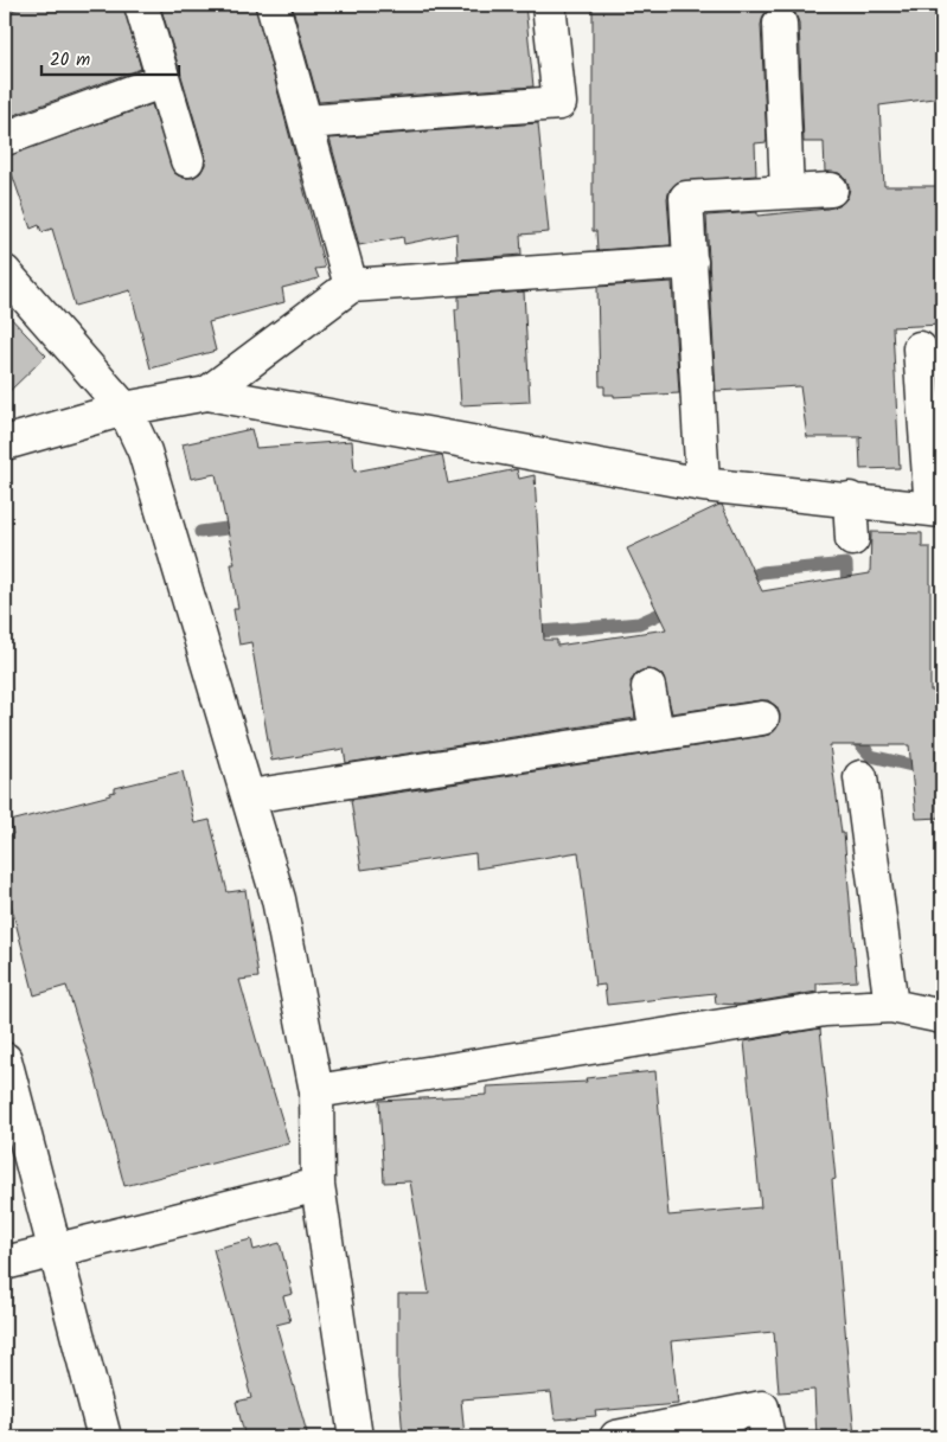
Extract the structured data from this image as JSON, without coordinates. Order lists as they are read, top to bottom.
{
  "scale_bar": "20 m"
}
